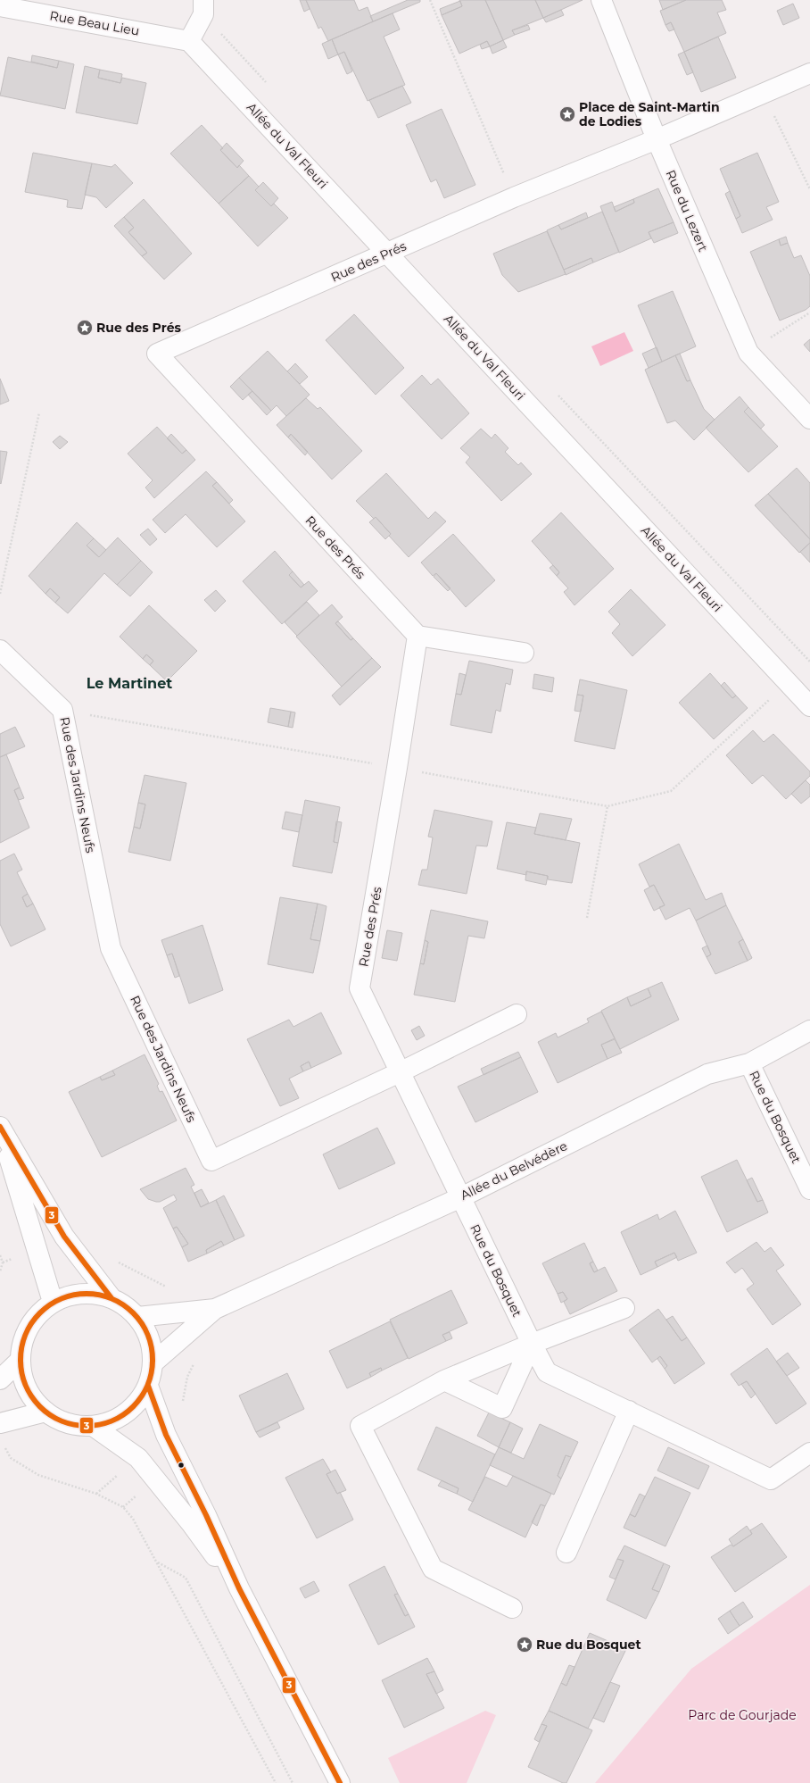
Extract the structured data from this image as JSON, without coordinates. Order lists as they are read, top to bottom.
{
  "streets": {
    "street": [
      "Rue Beau Lieu",
      "Allée du Val Fleuri",
      "Rue du Lezert",
      "Rue des Prés",
      "Rue des Jardins Neufs",
      "Rue du Bosquet",
      "Allée du Belvédère"
    ]
  },
  "crossings": [
    ["Rue Beau Lieu", "Allée du Val Fleuri"],
    ["Allée du Val Fleuri", "Rue des Prés"],
    ["Rue du Lezert", "Rue des Prés"],
    ["Rue des Prés", "Rue des Jardins Neufs"],
    ["Rue des Prés", "Rue du Bosquet"],
    ["Rue des Prés", "Allée du Belvédère"],
    ["Rue du Bosquet", "Allée du Belvédère"]
  ],
  "districts": ["Le Martinet"],
  "parks": ["Parc de Gourjade"],
  "places": {
    "place": ["Place de Saint-Martin de Lodies", "Rue des Prés", "Rue du Bosquet"]
  },
  "lines": ["transit line 3"]
}
